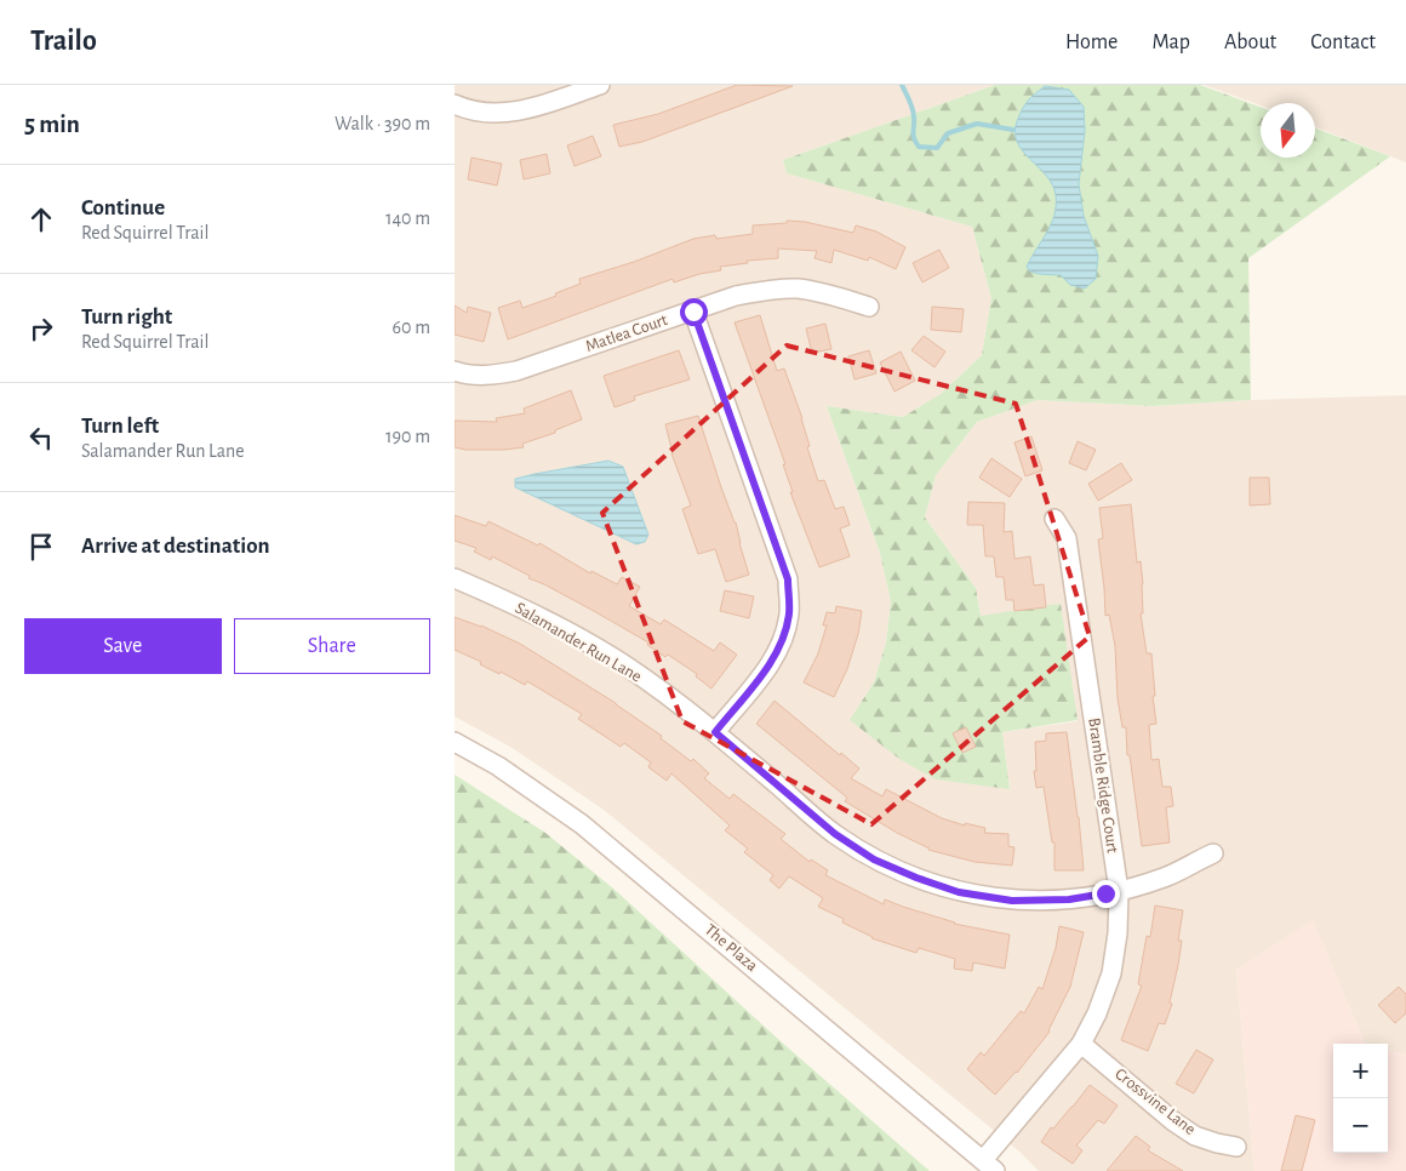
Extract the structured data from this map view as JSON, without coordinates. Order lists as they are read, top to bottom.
{
  "streets": {
    "street": [
      "Matlea Court",
      "Salamander Run Lane",
      "Bramble Ridge Court",
      "The Plaza",
      "Crossvine Lane"
    ]
  },
  "crossings": [
    ["Salamander Run Lane", "Bramble Ridge Court"],
    ["Bramble Ridge Court", "The Plaza"],
    ["Bramble Ridge Court", "Crossvine Lane"]
  ],
  "north": "bottom",
  "page": {
    "header": "Trailo",
    "nav": [
      "Home",
      "Map",
      "About",
      "Contact"
    ],
    "heading": ["5 min", "Walk · 390 m"],
    "list": [
      ["Continue", "Red Squirrel Trail", "140 m"],
      ["Turn right", "Red Squirrel Trail", "60 m"],
      ["Turn left", "Salamander Run Lane", "190 m"],
      "Arrive at destination"
    ],
    "buttons": ["Save", "Share"],
    "map_buttons": ["+", "−"]
  }
}
